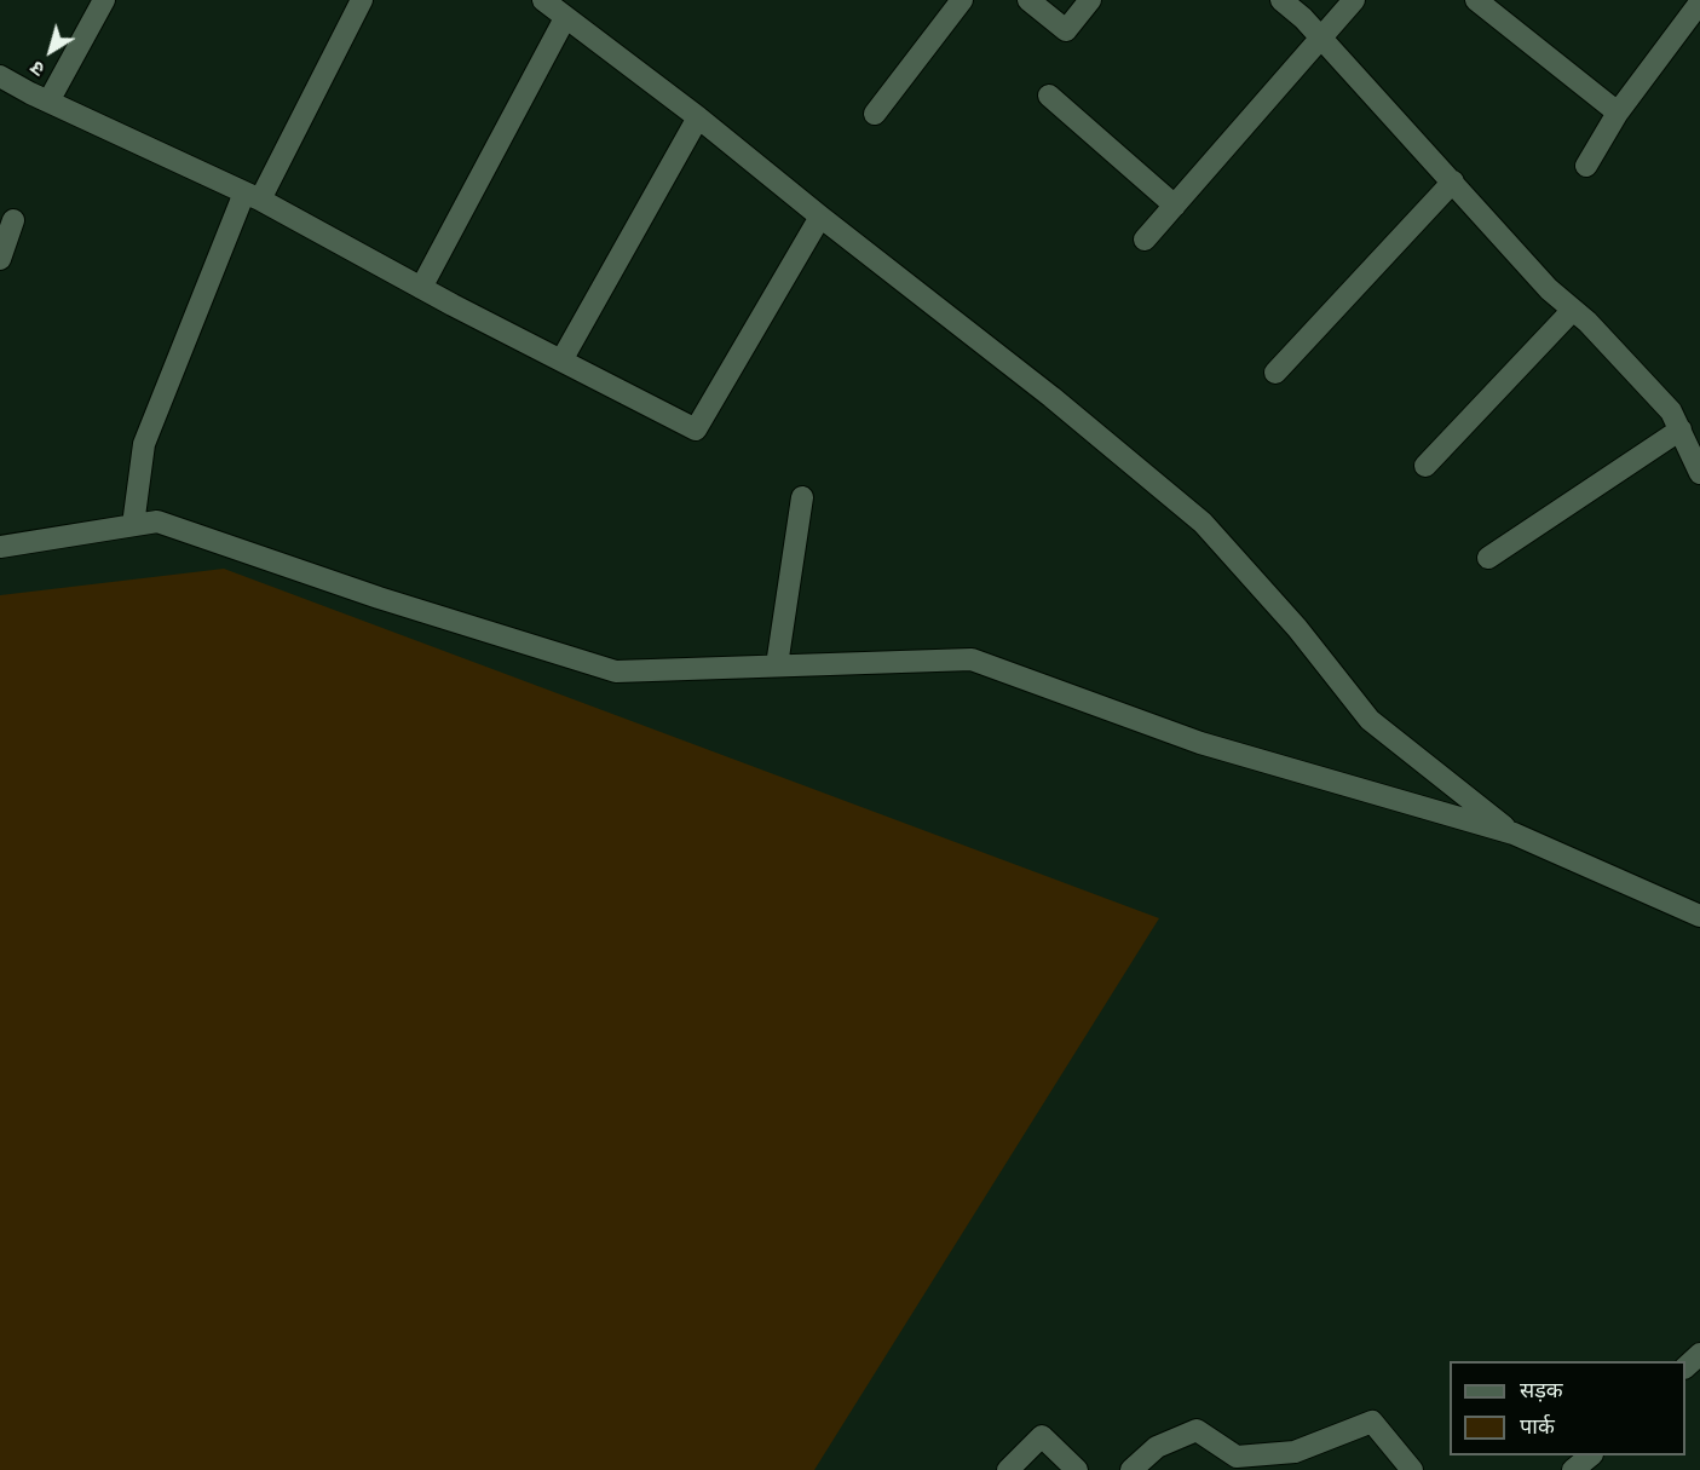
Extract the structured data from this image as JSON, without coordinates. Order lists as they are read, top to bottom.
{
  "legend": ["सड़क", "पार्क"],
  "north": "bottom left"
}
